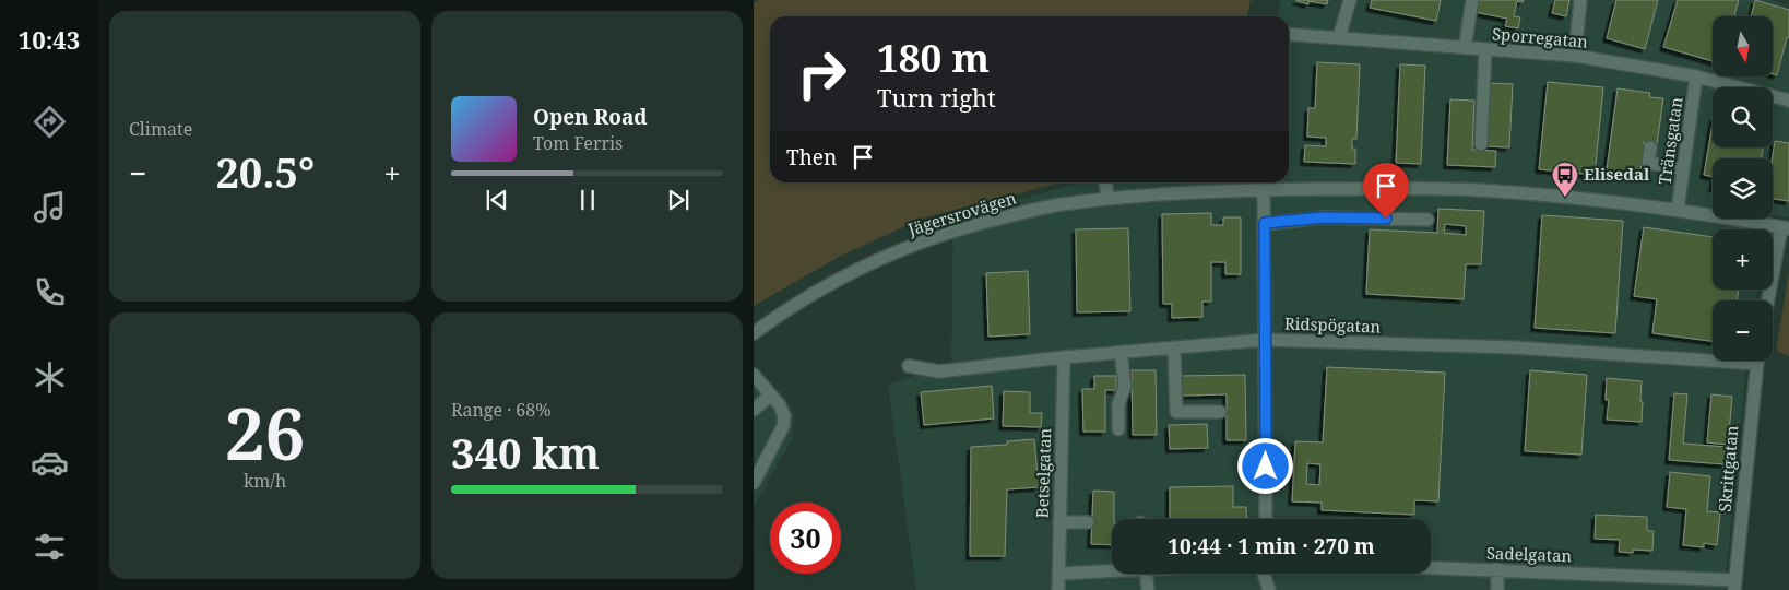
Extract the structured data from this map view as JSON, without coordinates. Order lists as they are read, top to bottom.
{
  "streets": {
    "street": [
      "Sporregatan",
      "Tränsgatan",
      "Jägersrovägen",
      "Ridspögatan",
      "Skrittgatan",
      "Betselgatan",
      "Sadelgatan"
    ]
  },
  "crossings": [
    ["Sporregatan", "Tränsgatan"],
    ["Tränsgatan", "Jägersrovägen"],
    ["Ridspögatan", "Skrittgatan"],
    ["Ridspögatan", "Betselgatan"],
    ["Skrittgatan", "Sadelgatan"]
  ],
  "places": {
    "bus stop": ["Elisedal"]
  },
  "north": "bottom",
  "page": {
    "tabs": "10:43",
    "tile": [
      "Climate",
      ["26", "km/h"],
      ["Range · 68%", "340 km"]
    ],
    "map_buttons": ["+", "−"],
    "turn": ["180 m", "Turn right"],
    "song": ["Open Road", "Tom Ferris"],
    "then": "Then",
    "heat": ["−", "20.5°", "+"],
    "limit": "30",
    "trip": "10:44 · 1 min · 270 m"
  }
}
